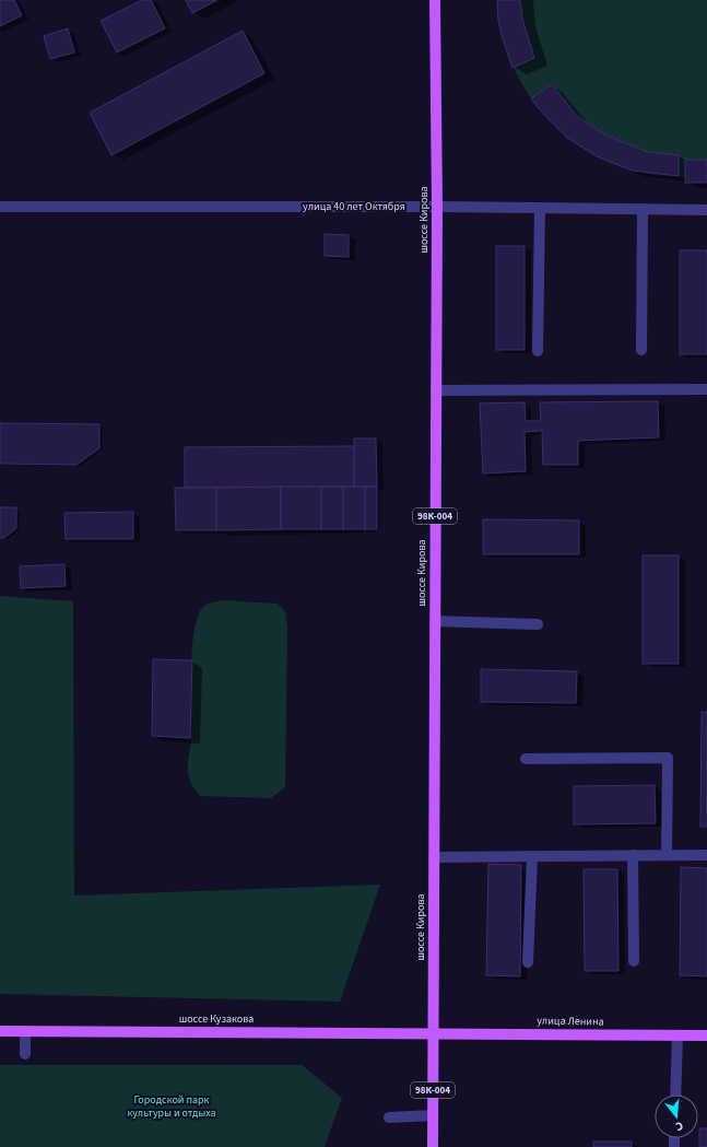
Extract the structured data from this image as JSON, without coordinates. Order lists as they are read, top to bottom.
{
  "streets": {
    "main road": [
      "шоссе Кирова",
      "98К-004",
      "шоссе Кузакова",
      "улица Ленина"
    ],
    "street": ["улица 40 лет Октября"]
  },
  "crossings": [
    ["улица 40 лет Октября", "шоссе Кирова"],
    ["шоссе Кирова", "шоссе Кузакова"],
    ["шоссе Кирова", "улица Ленина"],
    ["шоссе Кузакова", "улица Ленина"]
  ],
  "parks": ["Городской парк культуры и отдыха"],
  "north": "bottom"
}
